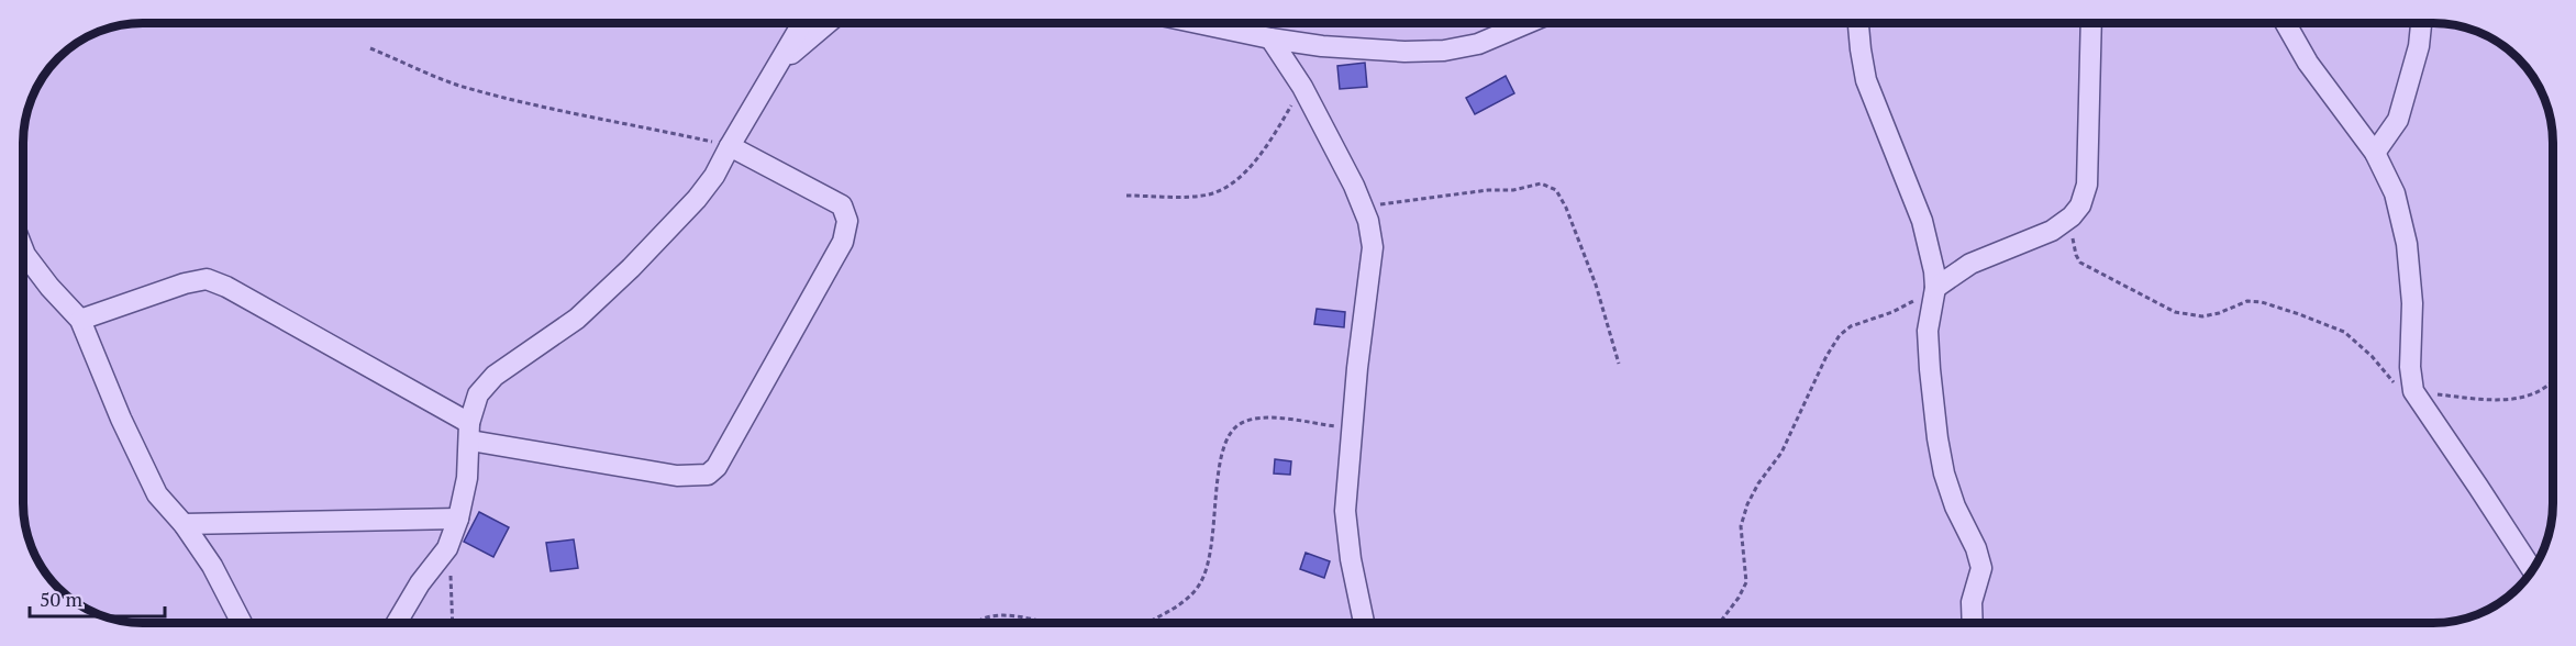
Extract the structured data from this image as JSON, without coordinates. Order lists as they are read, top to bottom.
{
  "scale_bar": "50 m"
}
